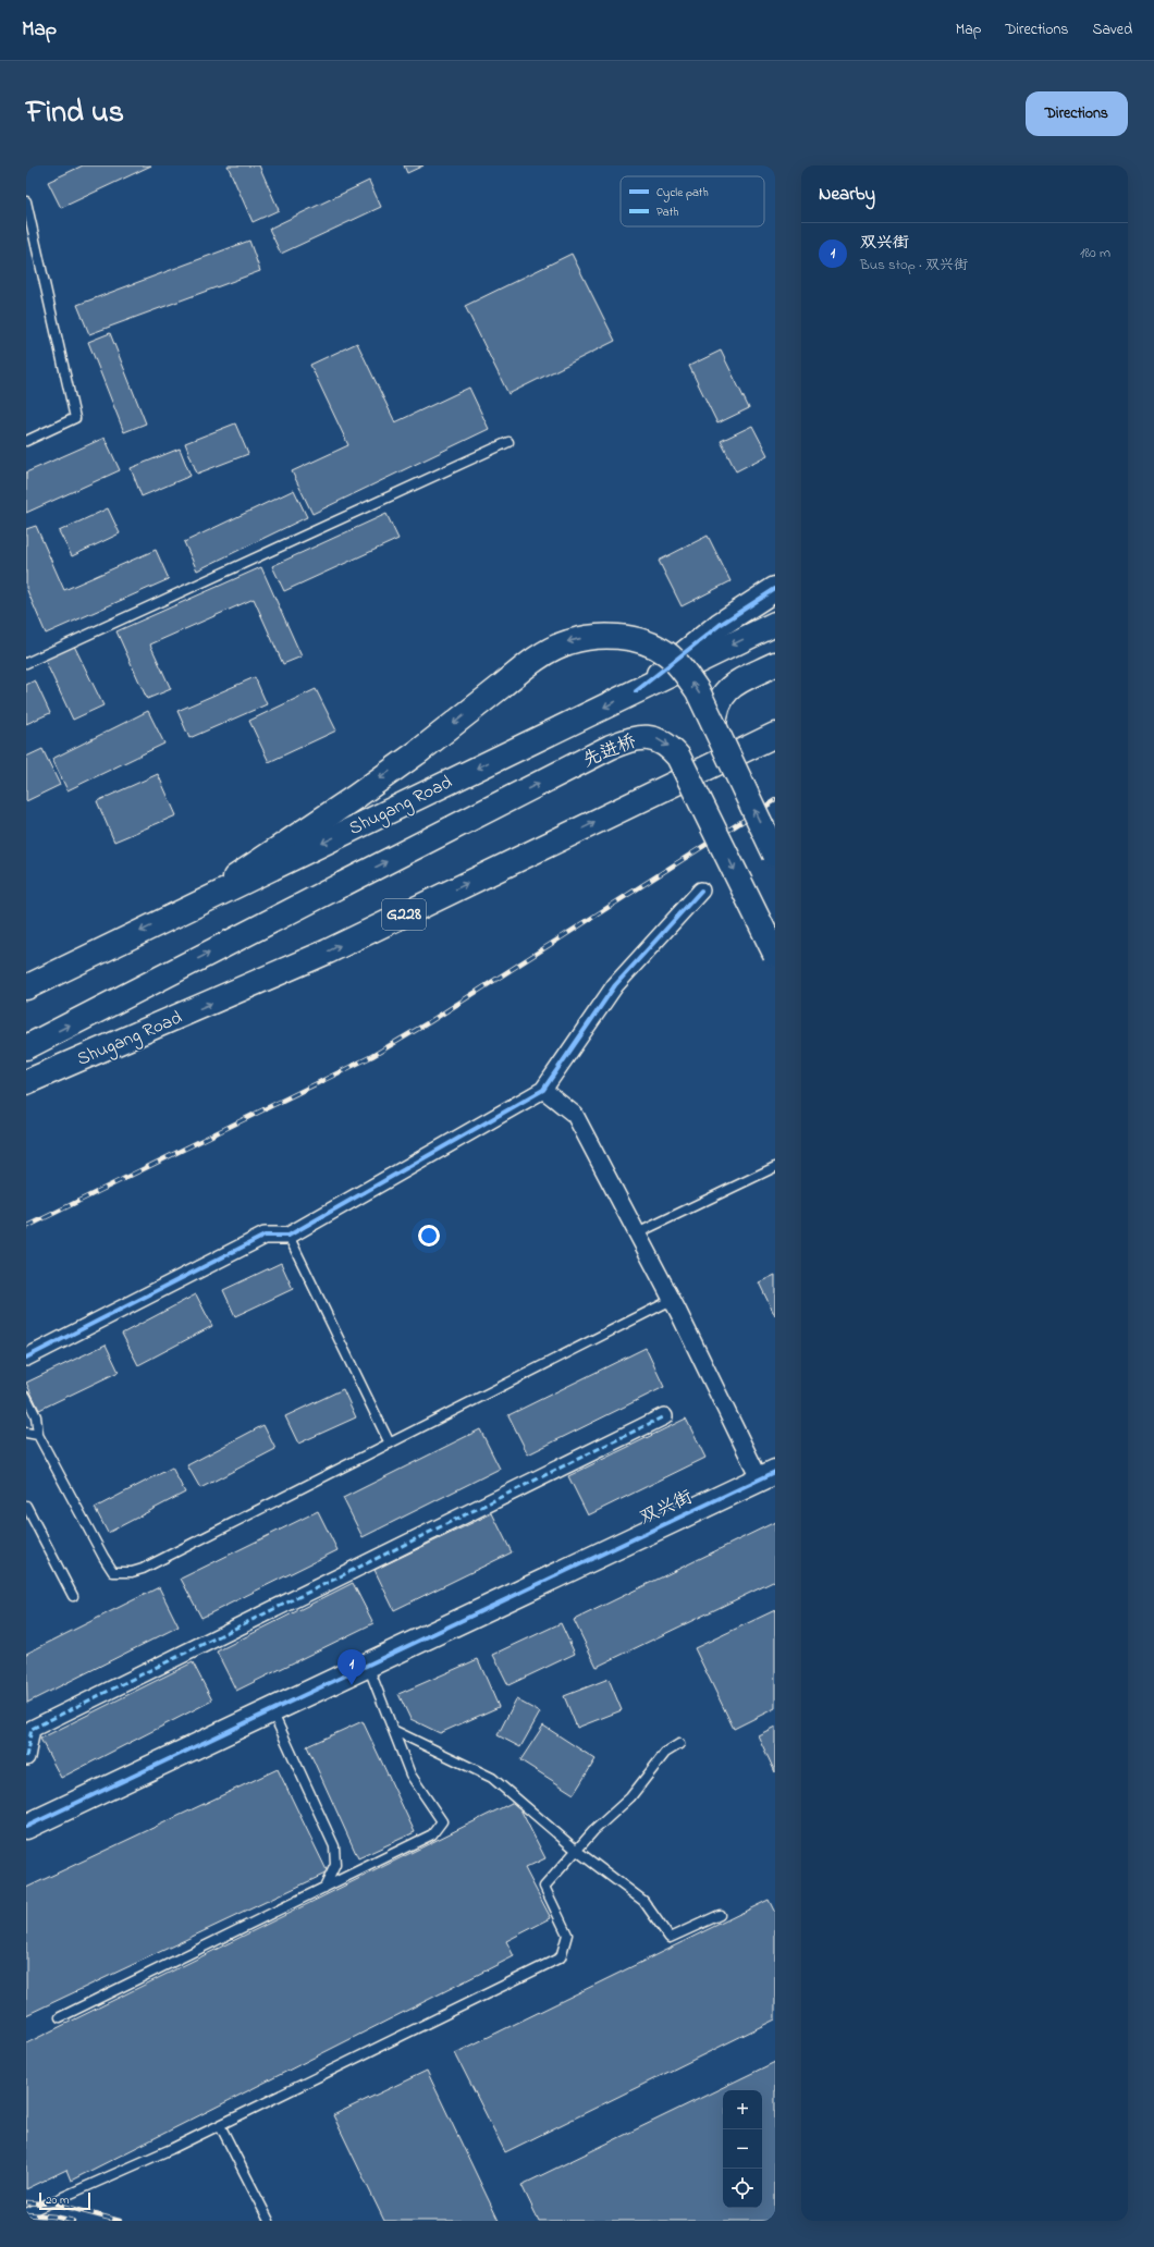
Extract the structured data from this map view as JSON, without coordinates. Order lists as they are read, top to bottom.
{
  "streets": {
    "main road": [
      "先进桥",
      "Shugang Road",
      "G228",
      "双兴街"
    ]
  },
  "legend": ["Cycle path", "Path"],
  "scale_bar": "20 m",
  "page": {
    "header": "Map",
    "nav": ["Map", "Directions", "Saved"],
    "title": "Find us",
    "buttons": "Directions",
    "heading": "Nearby",
    "list": [
      {
        "mark": "1",
        "name": "双兴街",
        "note": "Bus stop · 双兴街",
        "value": "180 m"
      }
    ],
    "pins": "1",
    "map_buttons": ["+", "−"],
    "scale": "20 m"
  }
}
